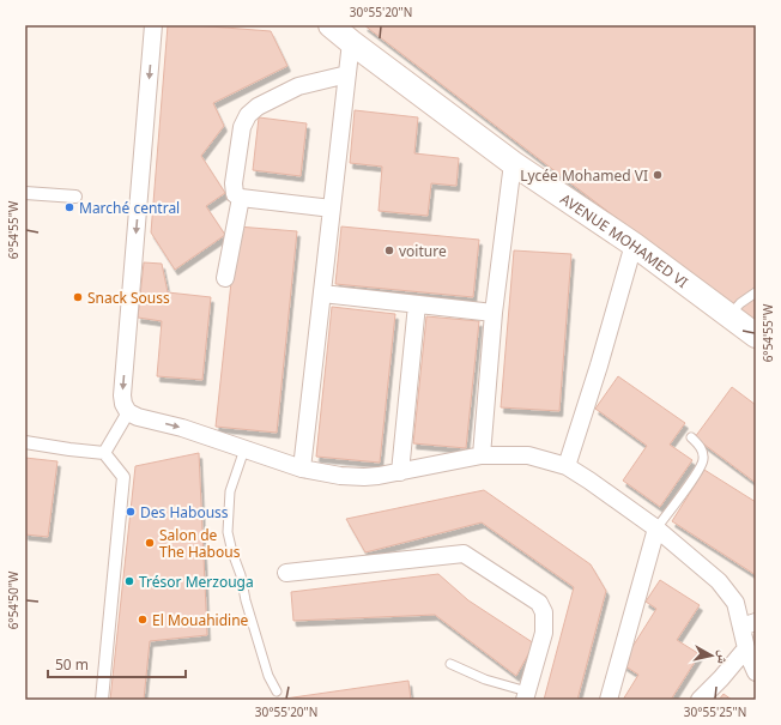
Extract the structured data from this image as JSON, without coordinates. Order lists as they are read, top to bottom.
{
  "streets": {
    "main road": ["AVENUE MOHAMED VI"]
  },
  "places": [
    "Lycée Mohamed VI",
    "Marché central",
    "voiture",
    "Snack Souss",
    "Des Habouss",
    "Salon de The Habous",
    "Trésor Merzouga",
    "El Mouahidine"
  ],
  "scale_bar": "50 m",
  "north": "right",
  "coordinates": [
    "30°55'20\"N",
    "6°54'55\"W",
    "6°54'50\"W",
    "30°55'25\"N"
  ]
}
